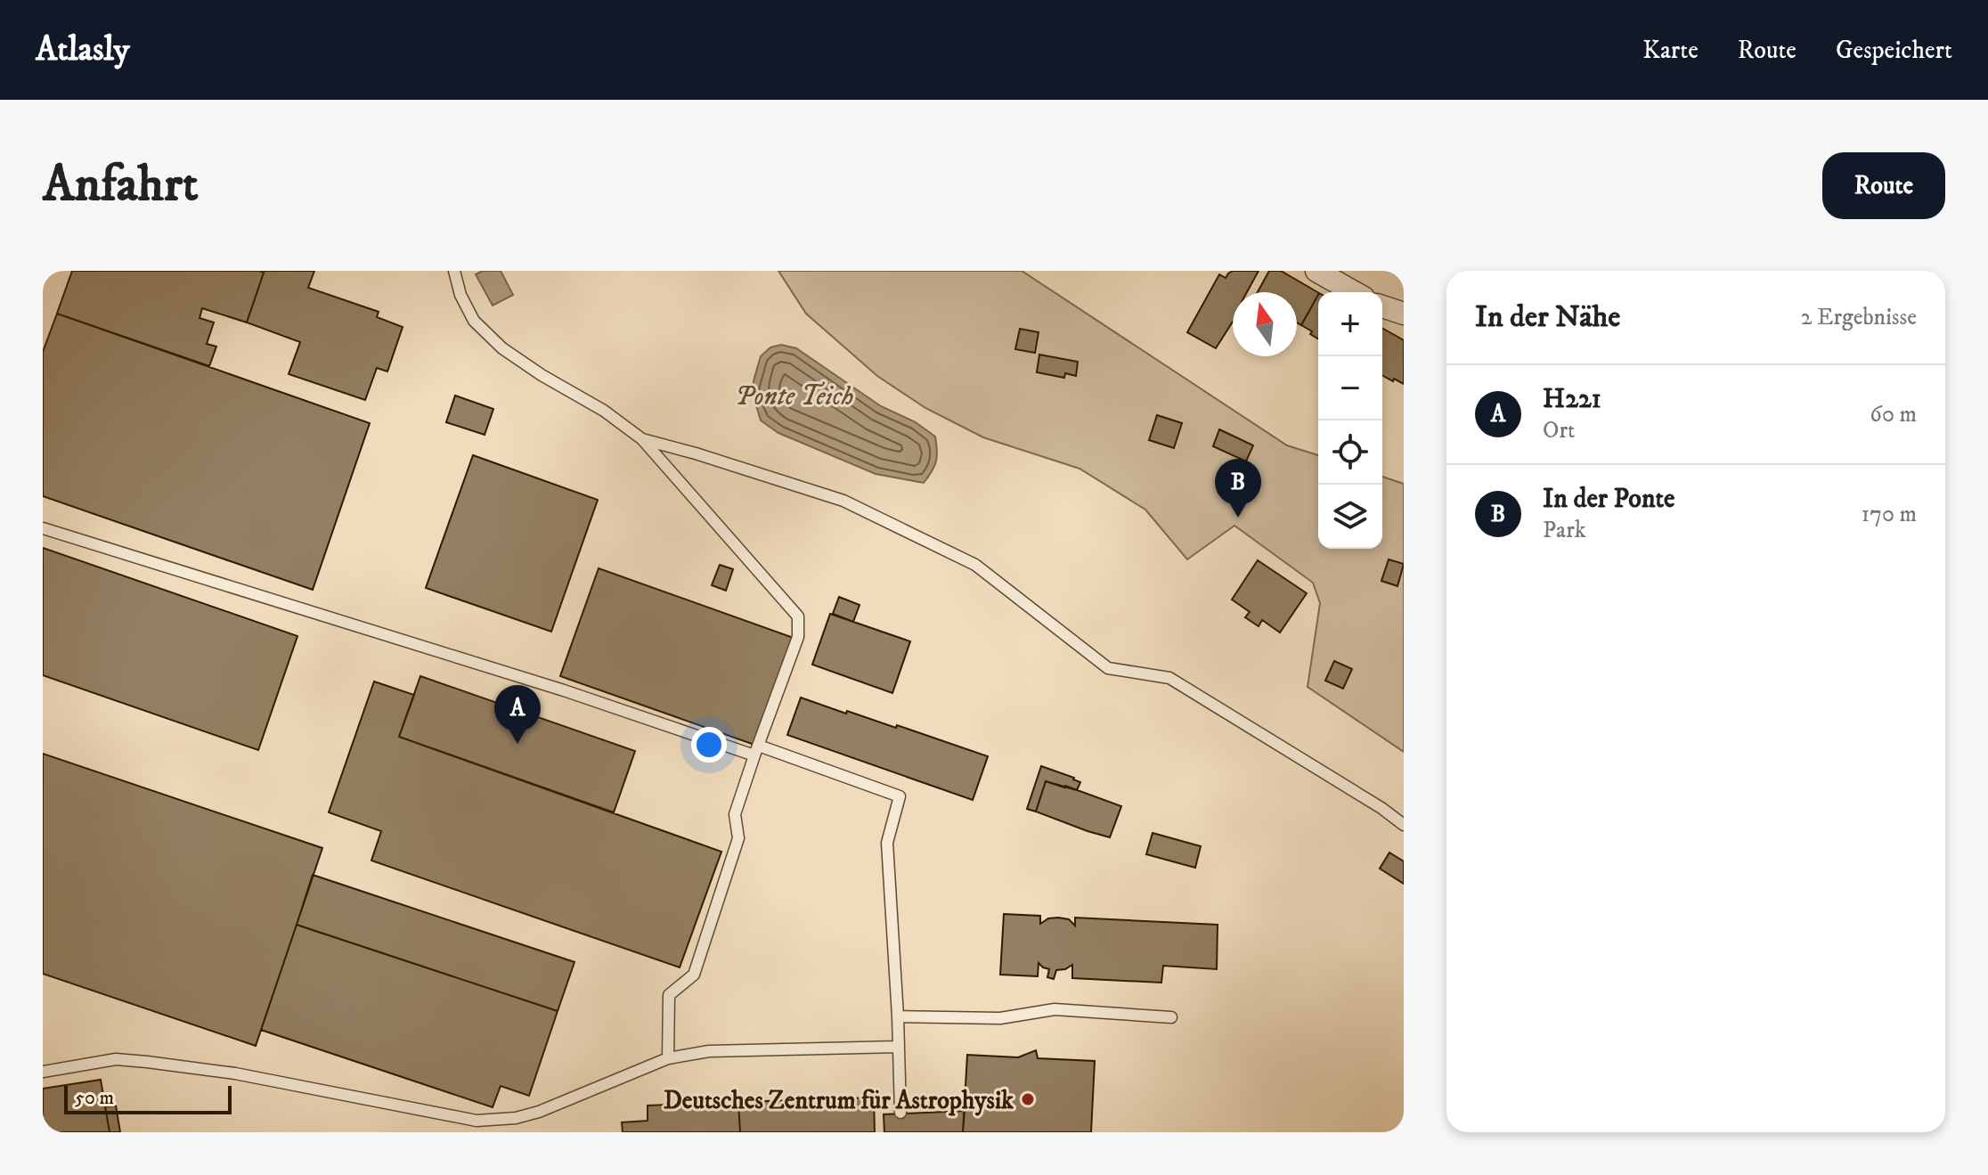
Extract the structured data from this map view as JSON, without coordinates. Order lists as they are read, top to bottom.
{
  "water": ["Ponte Teich"],
  "places": ["Deutsches Zentrum für Astrophysik"],
  "scale_bar": "50 m",
  "north": "top",
  "page": {
    "header": "Atlasly",
    "nav": ["Karte", "Route", "Gespeichert"],
    "buttons": "Route",
    "title": "Anfahrt",
    "heading": ["In der Nähe", "2 Ergebnisse"],
    "map_buttons": ["+", "−"],
    "list": [
      {
        "mark": "A",
        "name": "H221",
        "note": "Ort",
        "value": "60 m"
      },
      {
        "mark": "B",
        "name": "In der Ponte",
        "note": "Park",
        "value": "170 m"
      }
    ],
    "pins": ["B", "A"],
    "scale": "50 m"
  }
}
